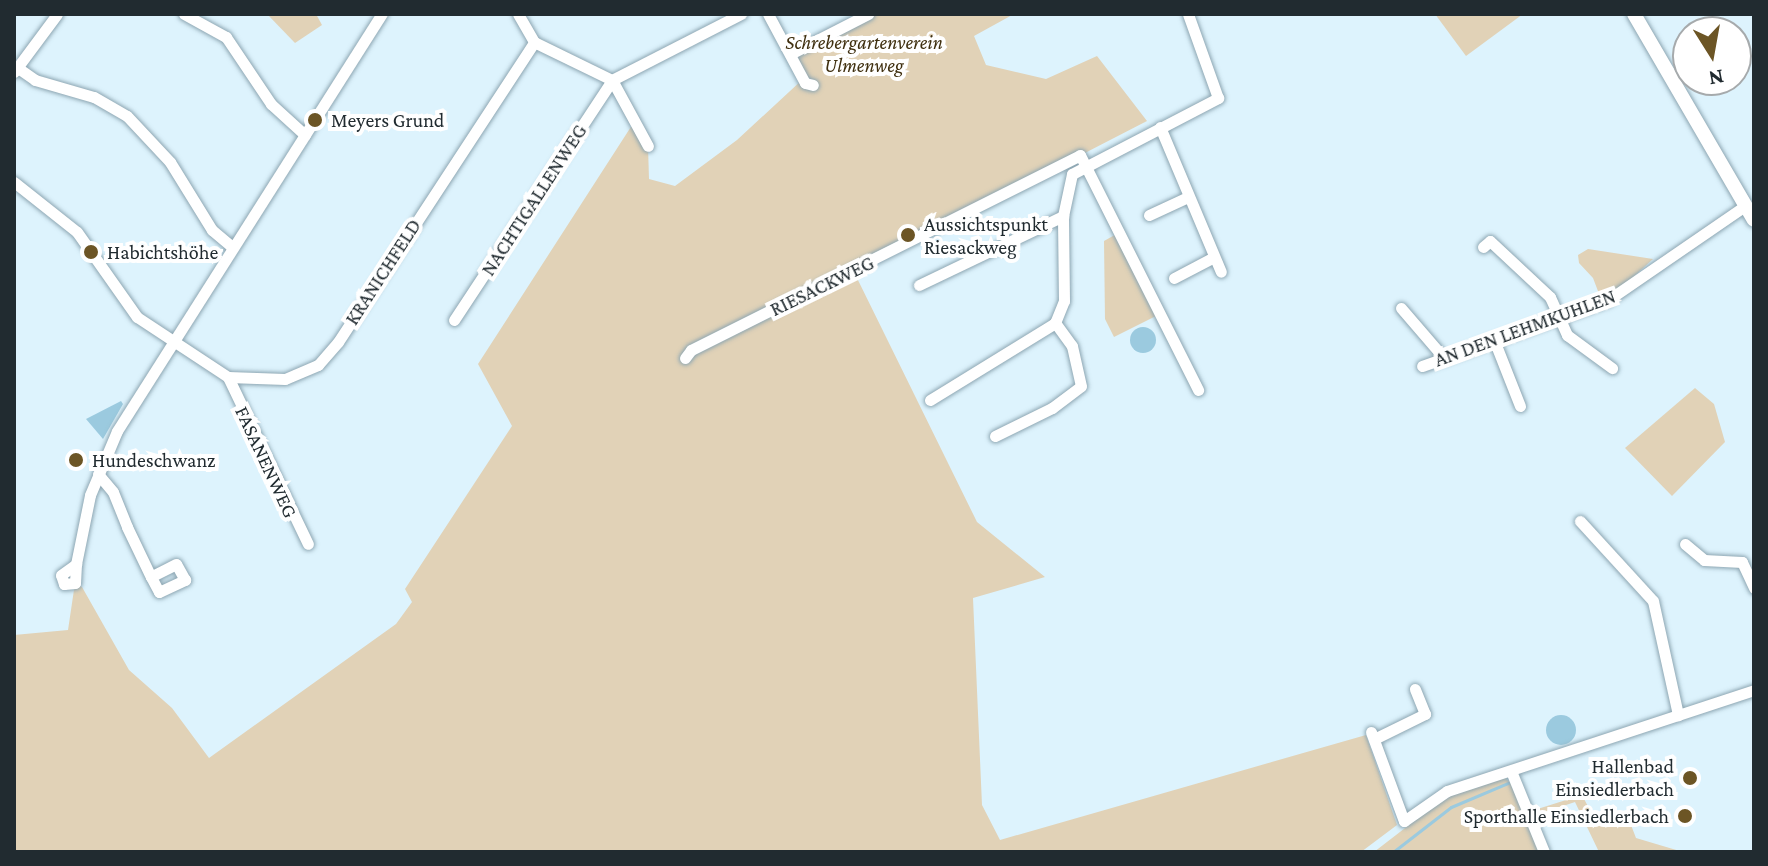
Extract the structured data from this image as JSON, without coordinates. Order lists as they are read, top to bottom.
{
  "streets": {
    "street": [
      "NACHTIGALLENWEG",
      "KRANICHFELD",
      "RIESACKWEG",
      "AN DEN LEHMKUHLEN",
      "FASANENWEG"
    ]
  },
  "crossings": [
    ["KRANICHFELD", "FASANENWEG"]
  ],
  "parks": ["Schrebergartenverein Ulmenweg"],
  "places": [
    "Meyers Grund",
    "Aussichtspunkt Riesackweg",
    "Habichtshöhe",
    "Hundeschwanz",
    "Hallenbad Einsiedlerbach",
    "Sporthalle Einsiedlerbach"
  ],
  "north": "bottom"
}
